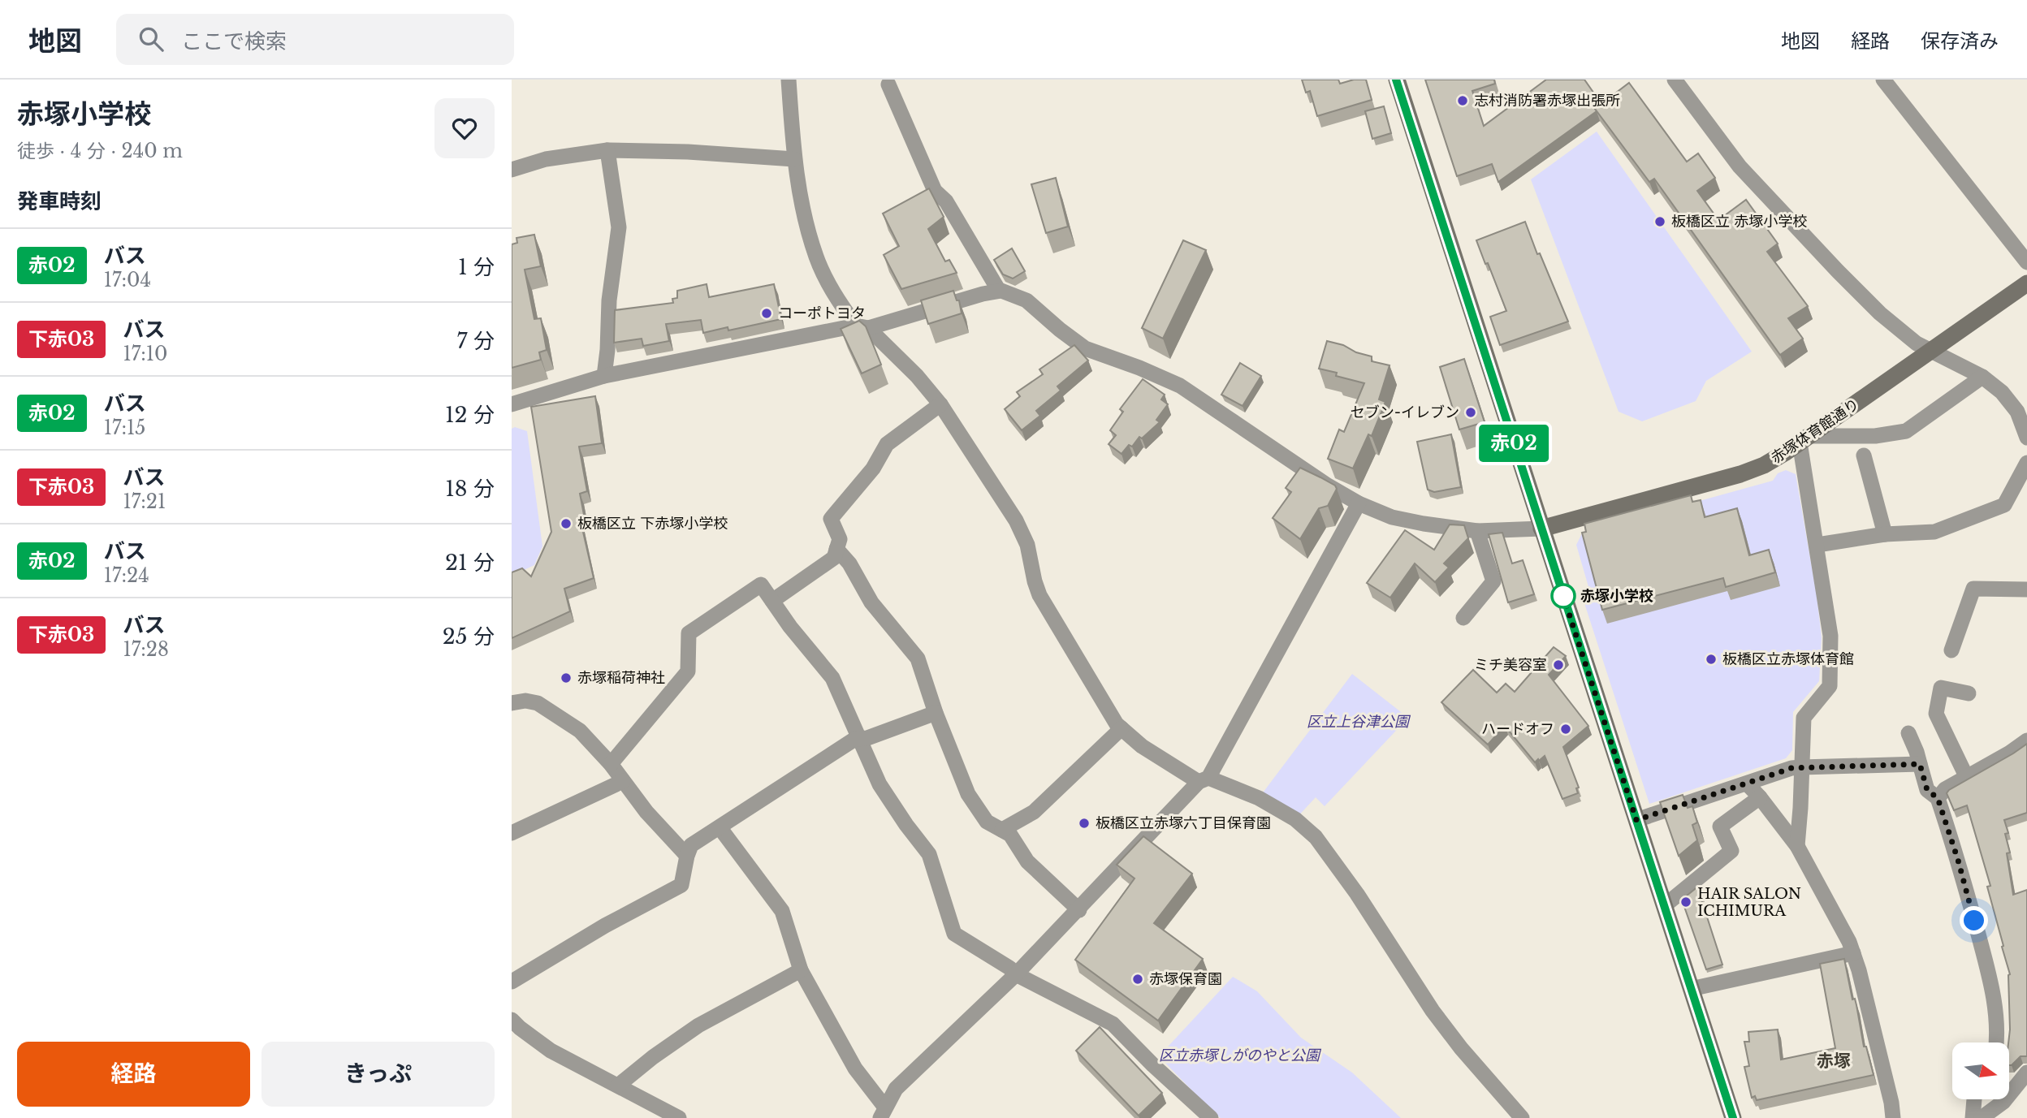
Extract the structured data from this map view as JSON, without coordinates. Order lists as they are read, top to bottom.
{
  "streets": {
    "main road": ["赤塚体育館通り"]
  },
  "districts": ["赤塚"],
  "parks": ["区立上谷津公園", "区立赤塚しがのやと公園"],
  "places": [
    "志村消防署赤塚出張所",
    "板橋区立 赤塚小学校",
    "コーポトヨタ",
    "セブン-イレブン",
    "板橋区立 下赤塚小学校",
    "赤塚小学校",
    "板橋区立赤塚体育館",
    "ミチ美容室",
    "赤塚稲荷神社",
    "ハードオフ",
    "板橋区立赤塚六丁目保育園",
    "HAIR SALON ICHIMURA",
    "赤塚保育園"
  ],
  "lines": ["bus line 赤02"],
  "north": "right",
  "page": {
    "header": "地図",
    "search": "ここで検索",
    "nav": ["地図", "経路", "保存済み"],
    "heading": [
      ["赤塚小学校", "徒歩 · 4 分 · 240 m"],
      "発車時刻"
    ],
    "on_map": "赤02",
    "list": [
      {
        "mark": "赤02",
        "name": "バス",
        "note": "17:04",
        "value": "1 分"
      },
      {
        "mark": "下赤03",
        "name": "バス",
        "note": "17:10",
        "value": "7 分"
      },
      {
        "mark": "赤02",
        "name": "バス",
        "note": "17:15",
        "value": "12 分"
      },
      {
        "mark": "下赤03",
        "name": "バス",
        "note": "17:21",
        "value": "18 分"
      },
      {
        "mark": "赤02",
        "name": "バス",
        "note": "17:24",
        "value": "21 分"
      },
      {
        "mark": "下赤03",
        "name": "バス",
        "note": "17:28",
        "value": "25 分"
      }
    ],
    "buttons": ["経路", "きっぷ"]
  }
}
